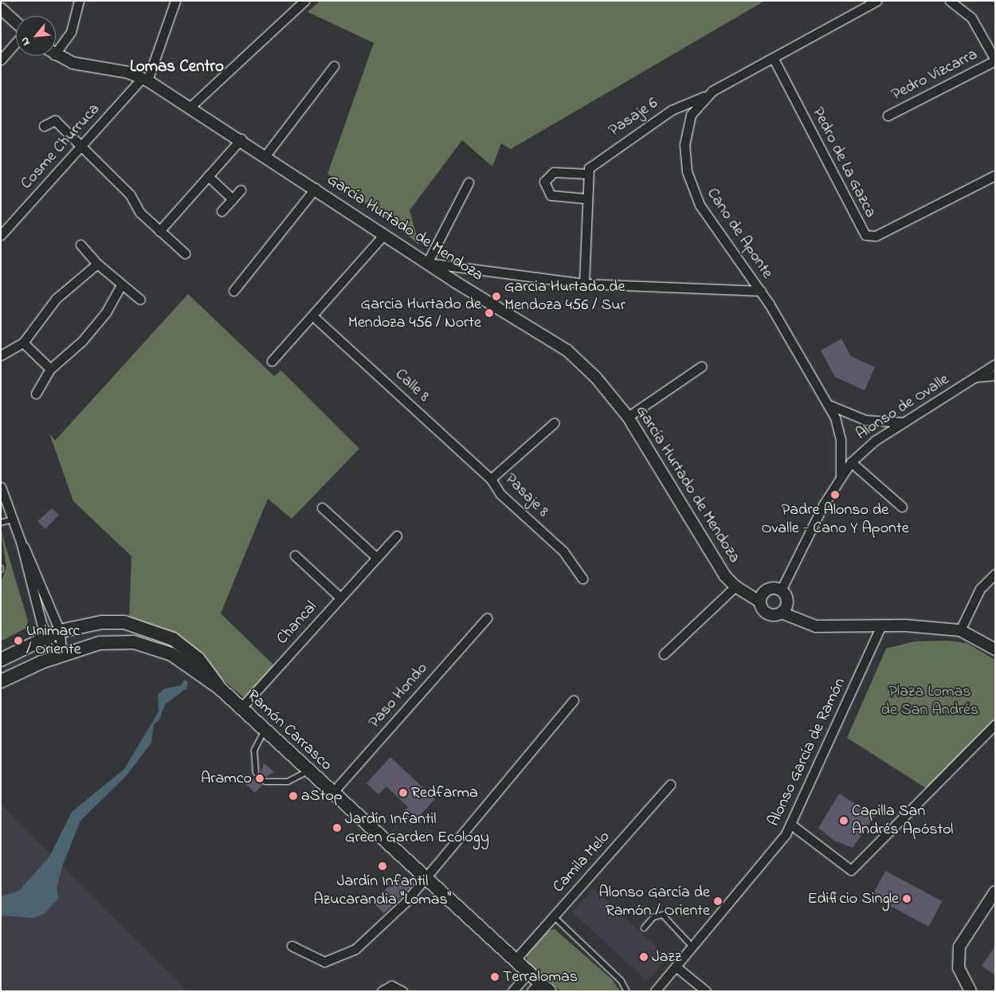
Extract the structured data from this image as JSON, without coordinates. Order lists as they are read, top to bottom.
{
  "streets": {
    "main road": ["Ramón Carrasco"],
    "street": [
      "Pedro Vizcarra",
      "Pasaje 6",
      "Cosme Churruca",
      "Pedro de La Gazca",
      "García Hurtado de Mendoza",
      "Cano de Aponte",
      "Calle 8",
      "Alonso de Ovalle",
      "Pasaje 8",
      "Chancal",
      "Paso Hondo",
      "Alonso García de Ramón",
      "Camila Melo"
    ]
  },
  "crossings": [
    ["Pasaje 6", "Cano de Aponte"],
    ["Cosme Churruca", "García Hurtado de Mendoza"],
    ["Pedro de La Gazca", "Cano de Aponte"],
    ["García Hurtado de Mendoza", "Alonso de Ovalle"],
    ["Cano de Aponte", "Alonso de Ovalle"],
    ["Calle 8", "Pasaje 8"],
    ["Chancal", "Ramón Carrasco"],
    ["Paso Hondo", "Ramón Carrasco"],
    ["Ramón Carrasco", "Camila Melo"]
  ],
  "districts": ["Lomas Centro"],
  "parks": ["Plaza Lomas de San Andrés"],
  "places": [
    "Garcia Hurtado de Mendoza 456 / Sur",
    "Garcia Hurtado de Mendoza 456 / Norte",
    "Padre Alonso de Ovalle - Cano Y Aponte",
    "Unimarc / Oriente",
    "Aramco",
    "Redfarma",
    "aStop",
    "Capilla San Andrés Apóstol",
    "Jardín Infantil Green Garden Ecology",
    "Jardín Infantil Azucarandia \"Lomas\"",
    "Edificio Single",
    "Alonso García de Ramón / Oriente",
    "Jazz",
    "Terralomas"
  ],
  "north": "bottom left"
}
